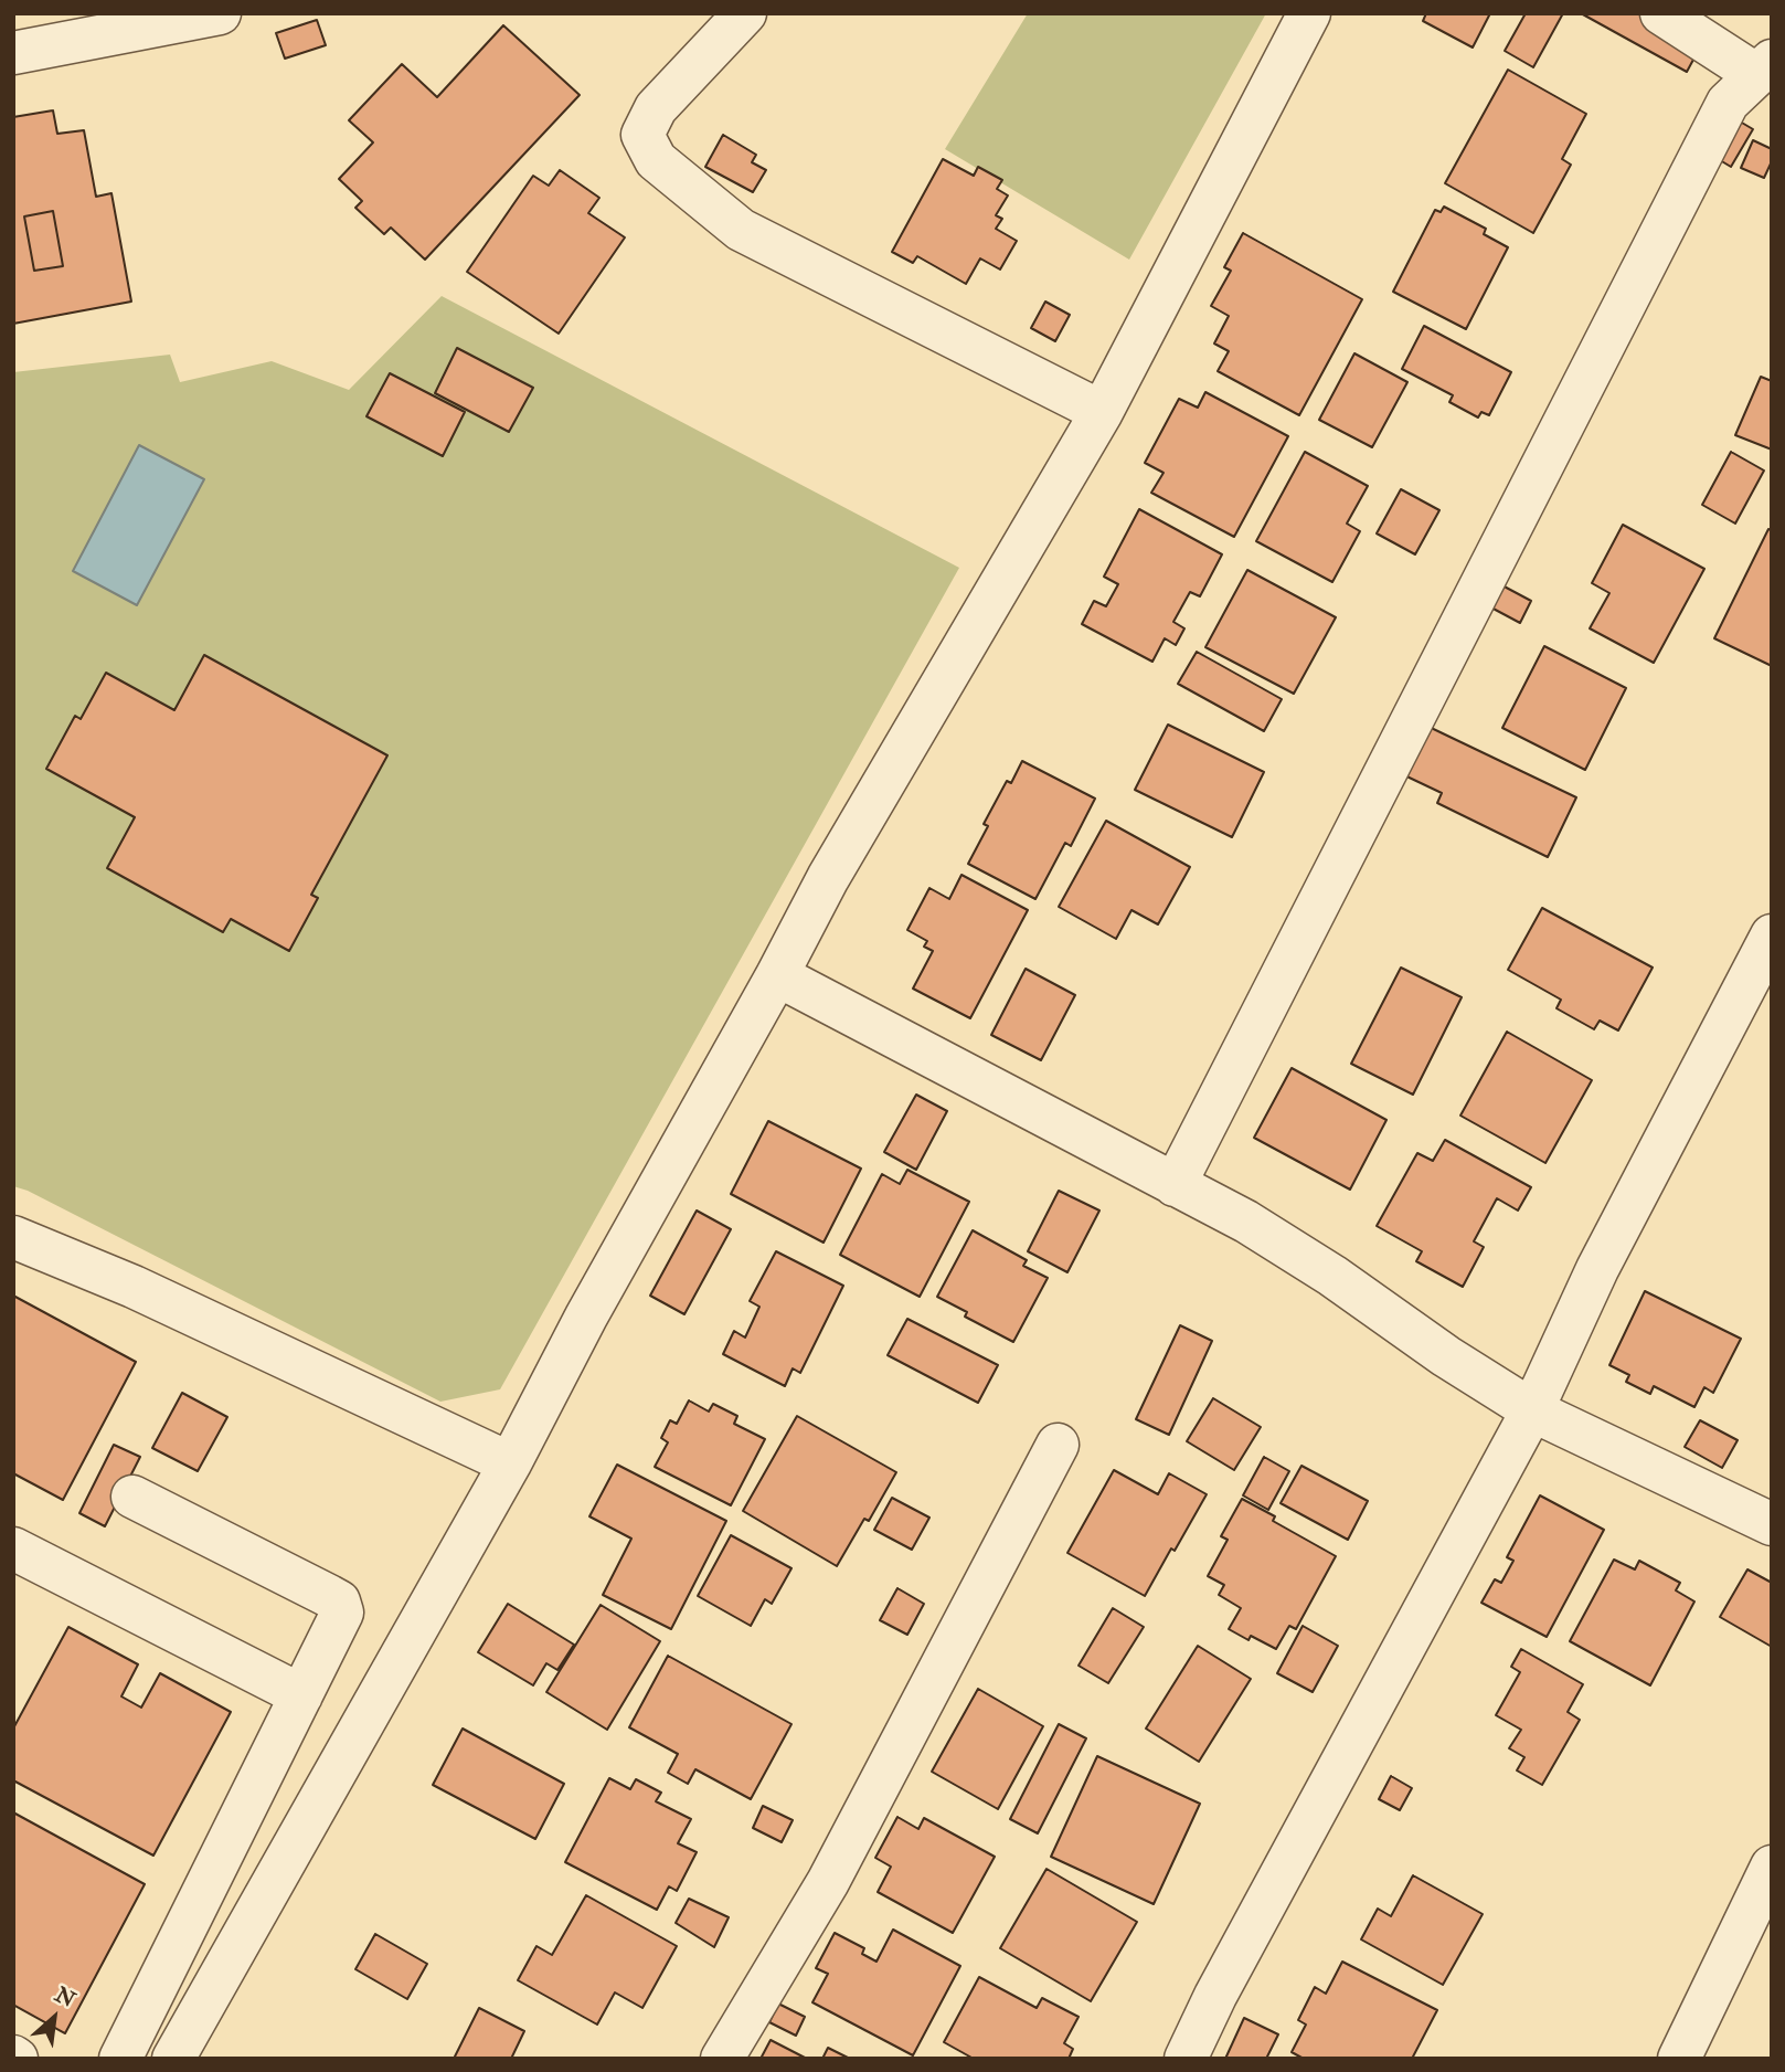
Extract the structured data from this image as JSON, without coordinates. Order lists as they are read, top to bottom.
{
  "north": "top right"
}
